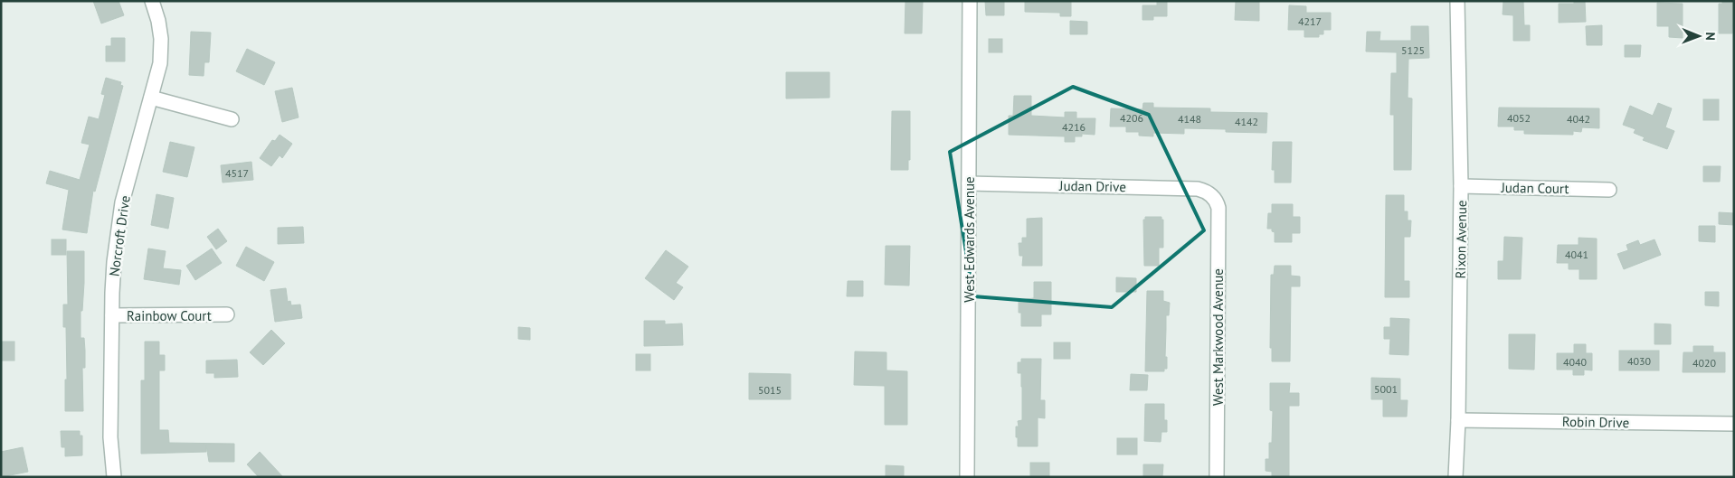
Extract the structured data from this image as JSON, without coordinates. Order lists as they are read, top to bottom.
{
  "streets": {
    "street": [
      "Judan Drive",
      "Judan Court",
      "Norcroft Drive",
      "West Edwards Avenue",
      "Rixon Avenue",
      "Rainbow Court",
      "West Markwood Avenue",
      "Robin Drive"
    ]
  },
  "crossings": [
    ["Judan Drive", "West Edwards Avenue"],
    ["Judan Drive", "West Markwood Avenue"],
    ["Judan Court", "Rixon Avenue"],
    ["Norcroft Drive", "Rainbow Court"],
    ["Rixon Avenue", "Robin Drive"]
  ],
  "house_numbers": [
    "4217",
    "5125",
    "4206",
    "4052",
    "4148",
    "4042",
    "4142",
    "4216",
    "4517",
    "4041",
    "4030",
    "4040",
    "4020",
    "5001",
    "5015"
  ],
  "north": "right"
}
